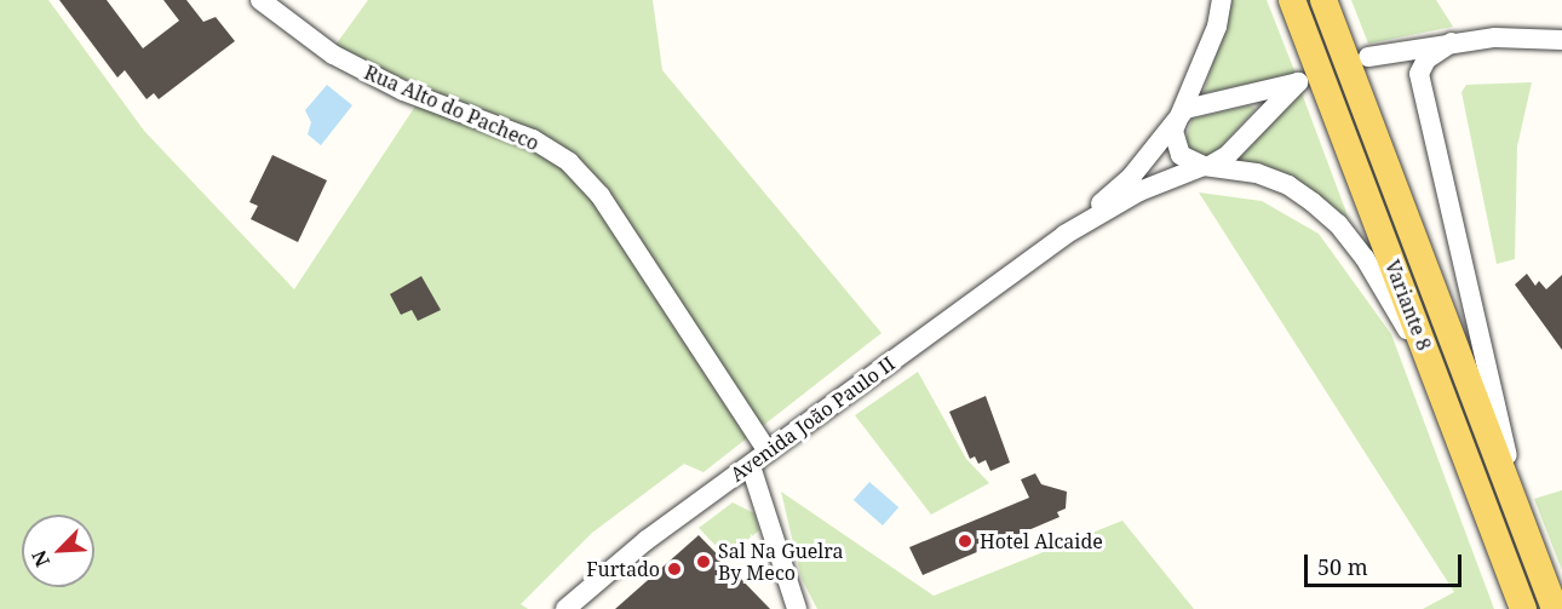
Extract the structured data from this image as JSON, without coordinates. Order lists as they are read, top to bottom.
{
  "streets": {
    "main road": ["Variante 8"],
    "street": ["Rua Alto do Pacheco", "Avenida João Paulo II"]
  },
  "crossings": [
    ["Rua Alto do Pacheco", "Avenida João Paulo II"]
  ],
  "places": ["Hotel Alcaide", "Sal Na Guelra By Meco", "Furtado"],
  "scale_bar": "50 m",
  "north": "bottom left"
}
